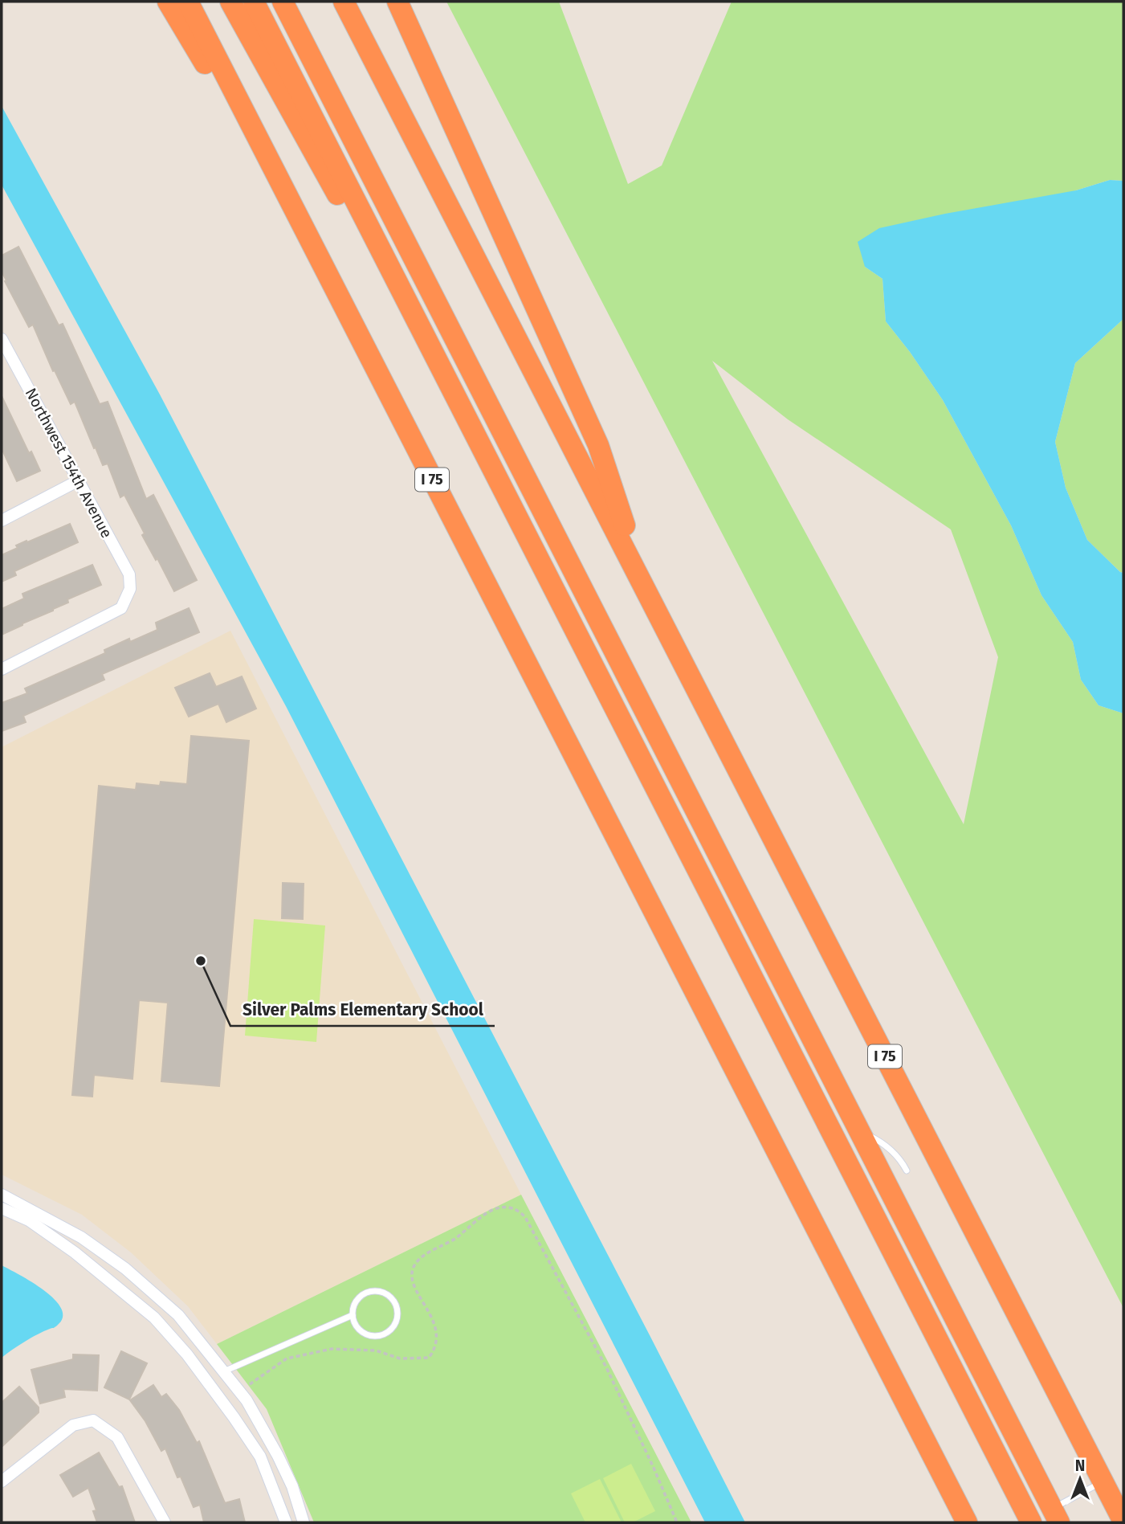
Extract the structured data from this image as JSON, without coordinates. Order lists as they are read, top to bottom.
{
  "streets": {
    "highway": ["I 75"],
    "street": ["Northwest 154th Avenue"]
  },
  "places": ["Silver Palms Elementary School"],
  "north": "top"
}
